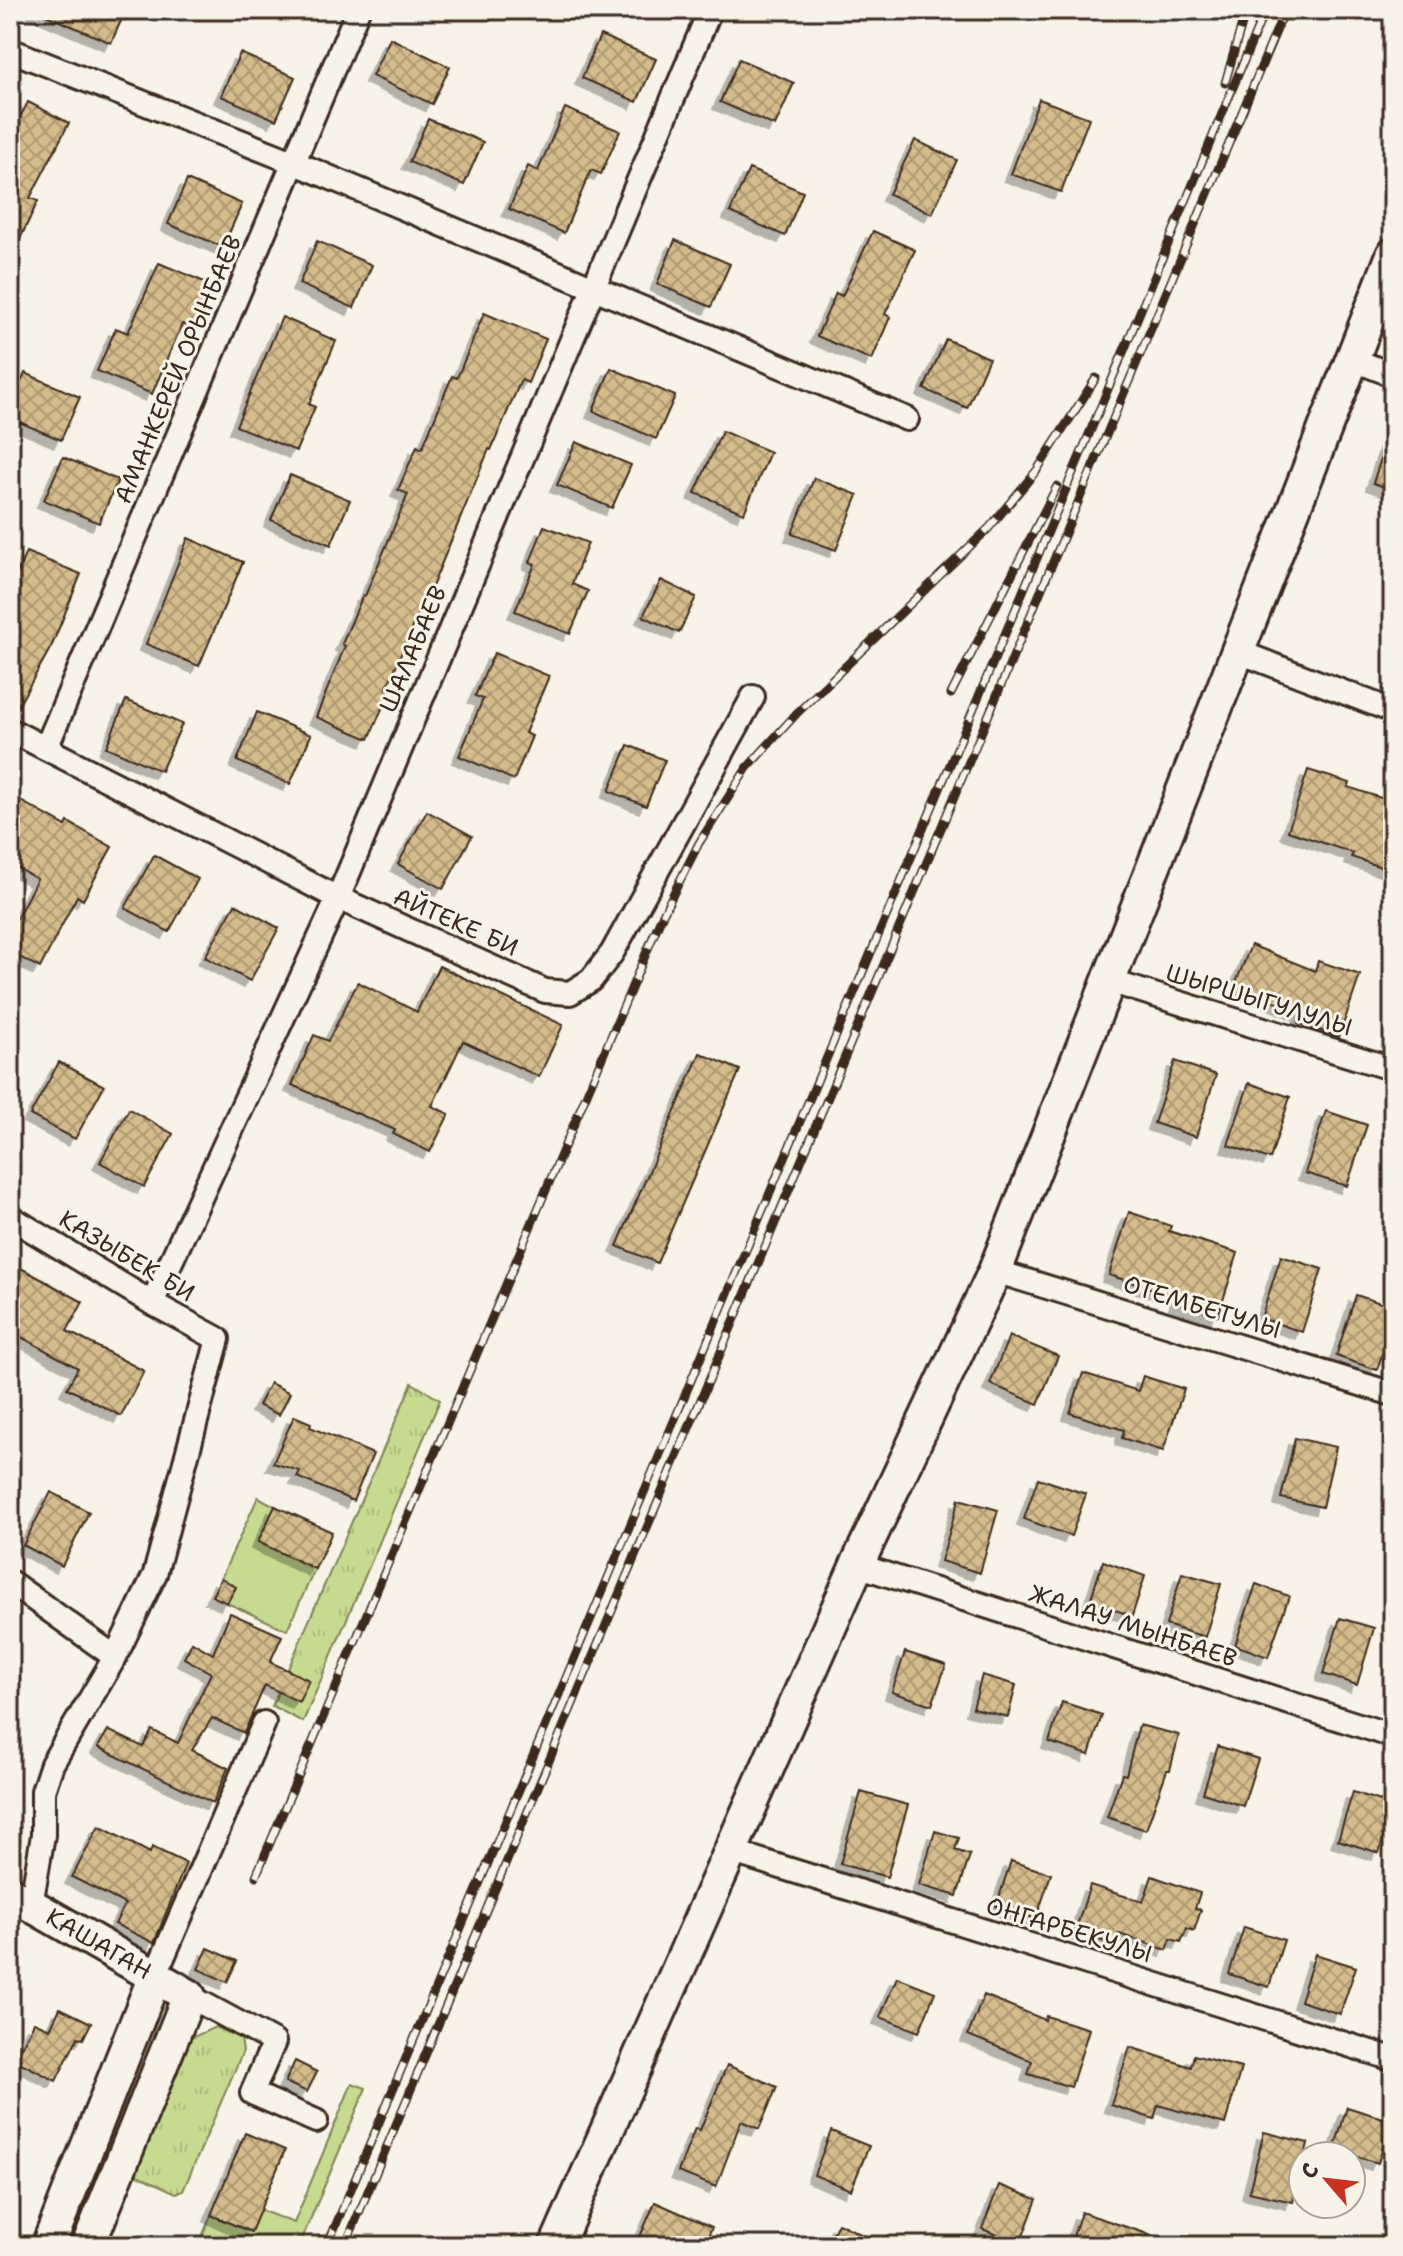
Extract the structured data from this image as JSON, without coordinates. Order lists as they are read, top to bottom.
{
  "streets": {
    "street": [
      "АМАНКЕРЕЙ ОРЫНБАЕВ",
      "ШАЛАБАЕВ",
      "АЙТЕКЕ БИ",
      "ШЫРШЫГУЛУЛЫ",
      "КАЗЫБЕК БИ",
      "ОТЕМБЕТУЛЫ",
      "ЖАЛАУ МЫНБАЕВ",
      "ОНГАРБЕКУЛЫ",
      "КАШАГАН"
    ]
  },
  "crossings": [
    ["АМАНКЕРЕЙ ОРЫНБАЕВ", "АЙТЕКЕ БИ"],
    ["ШАЛАБАЕВ", "АЙТЕКЕ БИ"],
    ["ШАЛАБАЕВ", "КАЗЫБЕК БИ"]
  ],
  "north": "top left"
}
